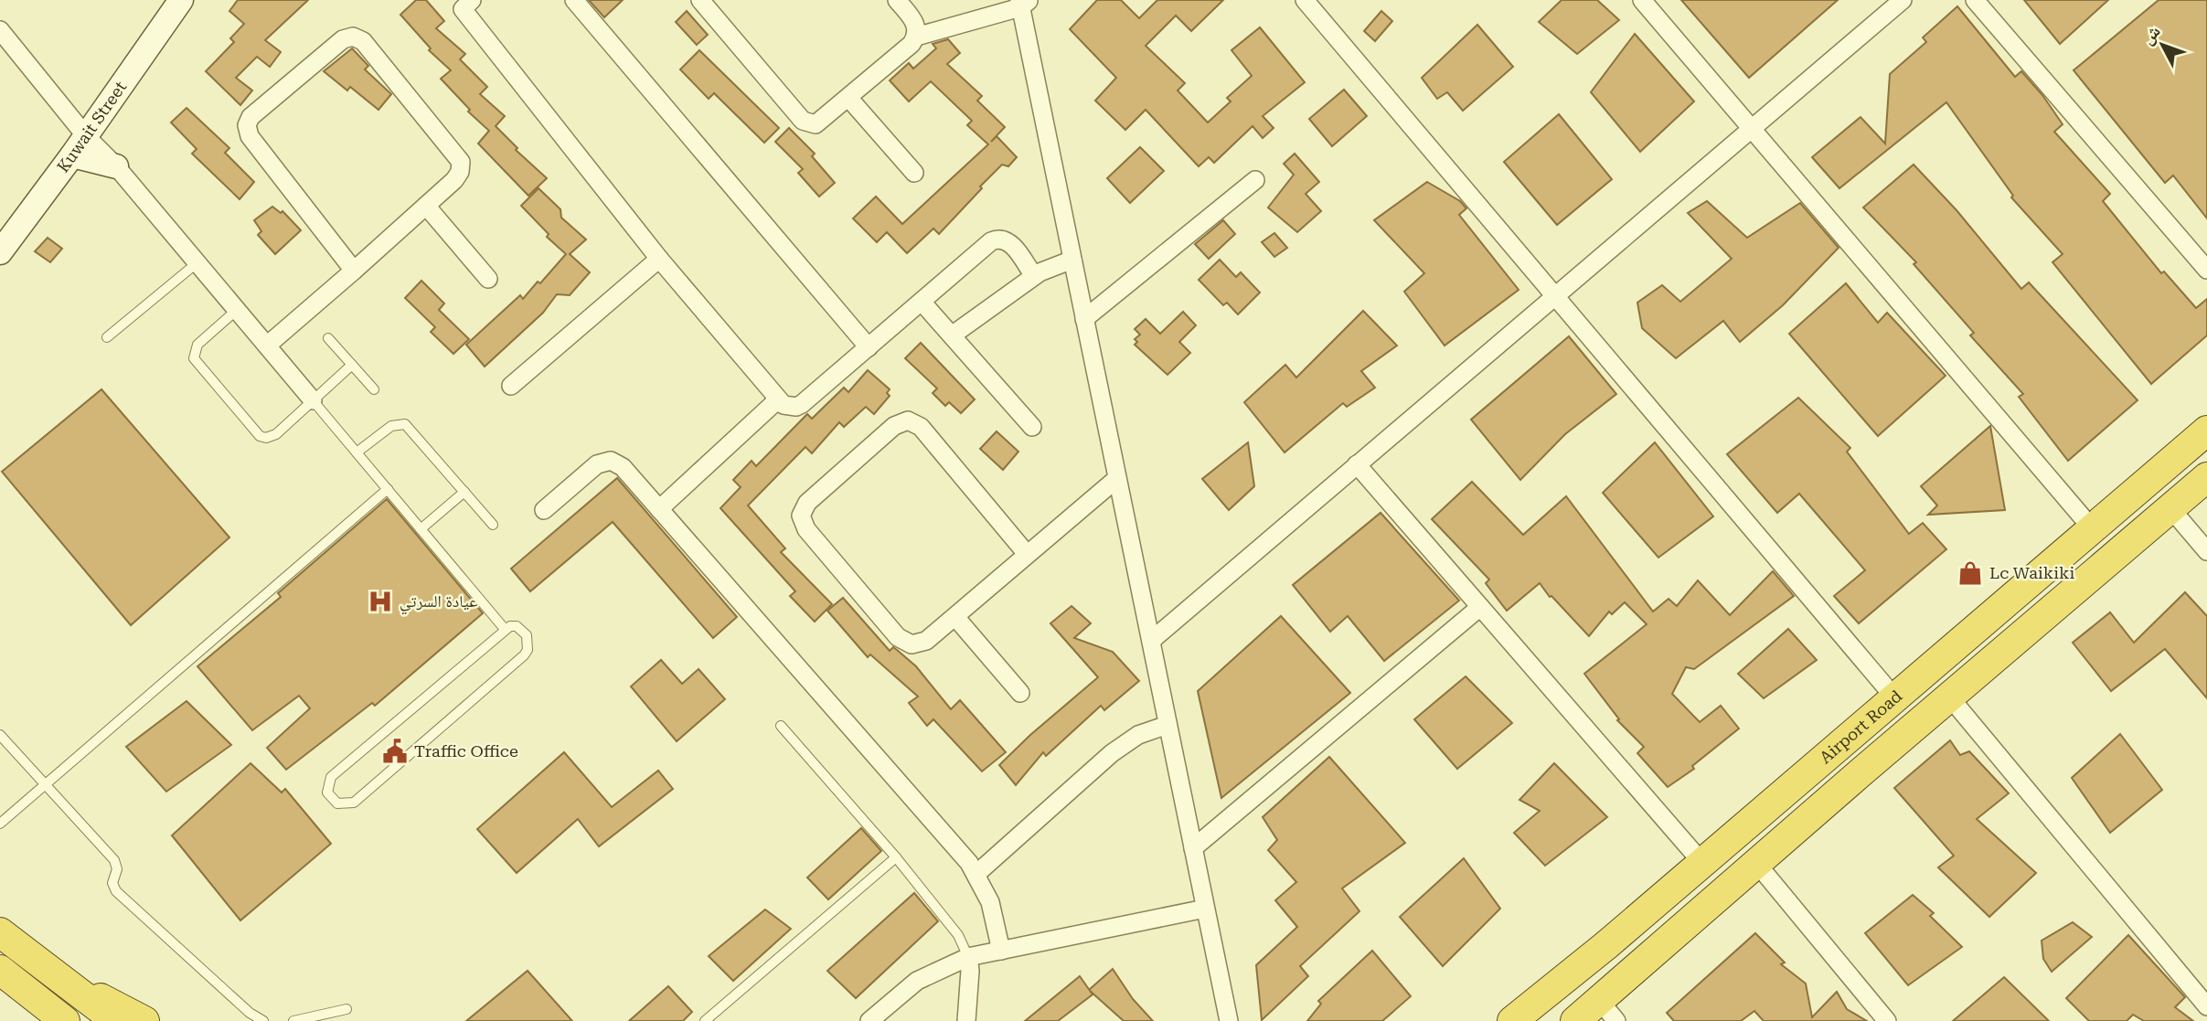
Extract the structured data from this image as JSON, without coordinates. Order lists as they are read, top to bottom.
{
  "streets": {
    "highway": ["Airport Road"],
    "main road": ["Kuwait Street"]
  },
  "places": {
    "shop": ["Lc Waikiki"],
    "hospital": ["عيادة السرتي"],
    "public building": ["Traffic Office"]
  },
  "north": "top left"
}
